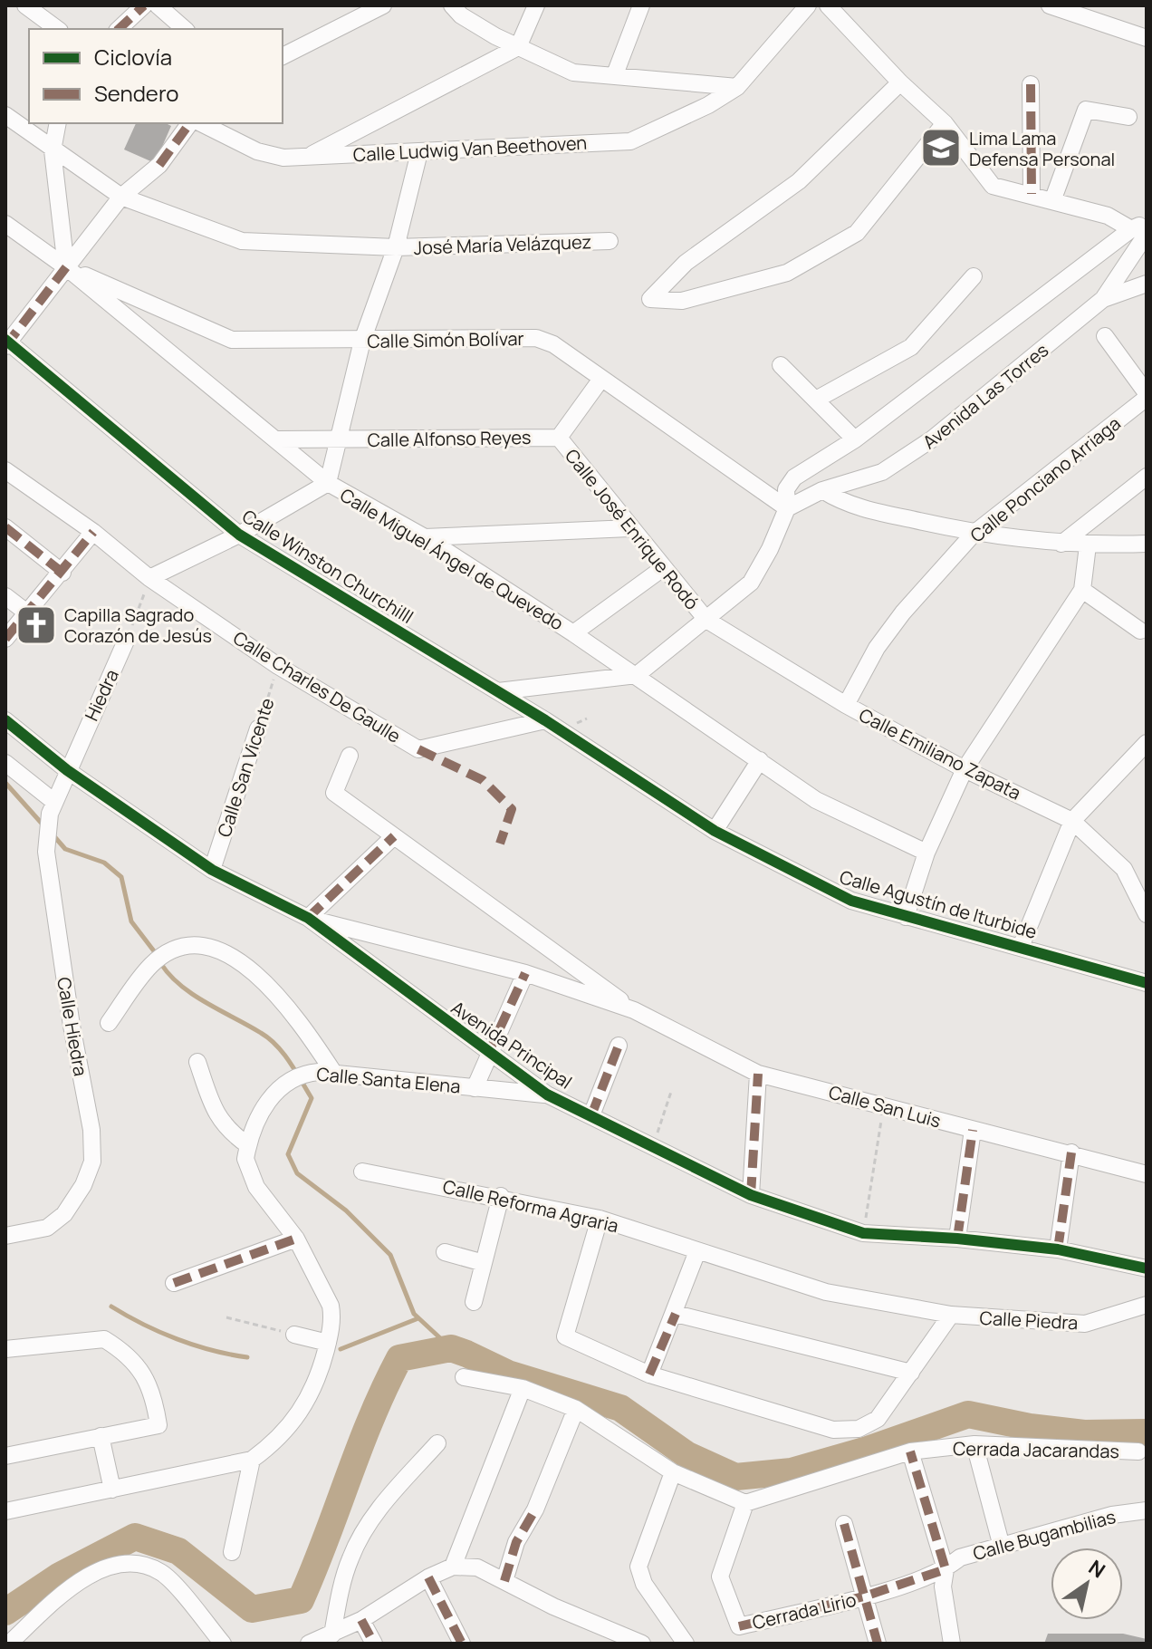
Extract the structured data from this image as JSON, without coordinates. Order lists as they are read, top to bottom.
{
  "streets": {
    "street": [
      "Calle Ludwig Van Beethoven",
      "José María Velázquez",
      "Calle Simón Bolívar",
      "Avenida Las Torres",
      "Calle Alfonso Reyes",
      "Calle Ponciano Arriaga",
      "Calle José Enrique Rodó",
      "Calle Miguel Ángel de Quevedo",
      "Calle Winston Churchilll",
      "Calle Charles De Gaulle",
      "Hiedra",
      "Calle Emiliano Zapata",
      "Calle San Vicente",
      "Calle Agustín de Iturbide",
      "Calle Hiedra",
      "Avenida Principal",
      "Calle Santa Elena",
      "Calle San Luis",
      "Calle Reforma Agraria",
      "Calle Piedra",
      "Cerrada Jacarandas",
      "Calle Bugambilias",
      "Cerrada Lirio"
    ]
  },
  "crossings": [
    ["Calle Simón Bolívar", "Avenida Las Torres"],
    ["Calle Simón Bolívar", "Calle Miguel Ángel de Quevedo"],
    ["Calle Alfonso Reyes", "Calle José Enrique Rodó"],
    ["Calle Alfonso Reyes", "Calle Miguel Ángel de Quevedo"],
    ["Calle Ponciano Arriaga", "Calle Emiliano Zapata"],
    ["Calle José Enrique Rodó", "Calle Emiliano Zapata"],
    ["Calle Winston Churchilll", "Calle Charles De Gaulle"],
    ["Calle Winston Churchilll", "Calle Agustín de Iturbide"],
    ["Calle Charles De Gaulle", "Calle San Vicente"],
    ["Calle Charles De Gaulle", "Calle Agustín de Iturbide"],
    ["Hiedra", "Calle Hiedra"],
    ["Hiedra", "Avenida Principal"],
    ["Calle San Vicente", "Avenida Principal"],
    ["Calle Hiedra", "Avenida Principal"],
    ["Avenida Principal", "Calle Santa Elena"],
    ["Avenida Principal", "Calle San Luis"],
    ["Calle Reforma Agraria", "Calle Piedra"],
    ["Cerrada Jacarandas", "Cerrada Lirio"],
    ["Calle Bugambilias", "Cerrada Lirio"]
  ],
  "places": {
    "school or university": ["Lima Lama Defensa Personal"],
    "church": ["Capilla Sagrado Corazón de Jesús"]
  },
  "legend": ["Ciclovía", "Sendero"],
  "north": "top right"
}
